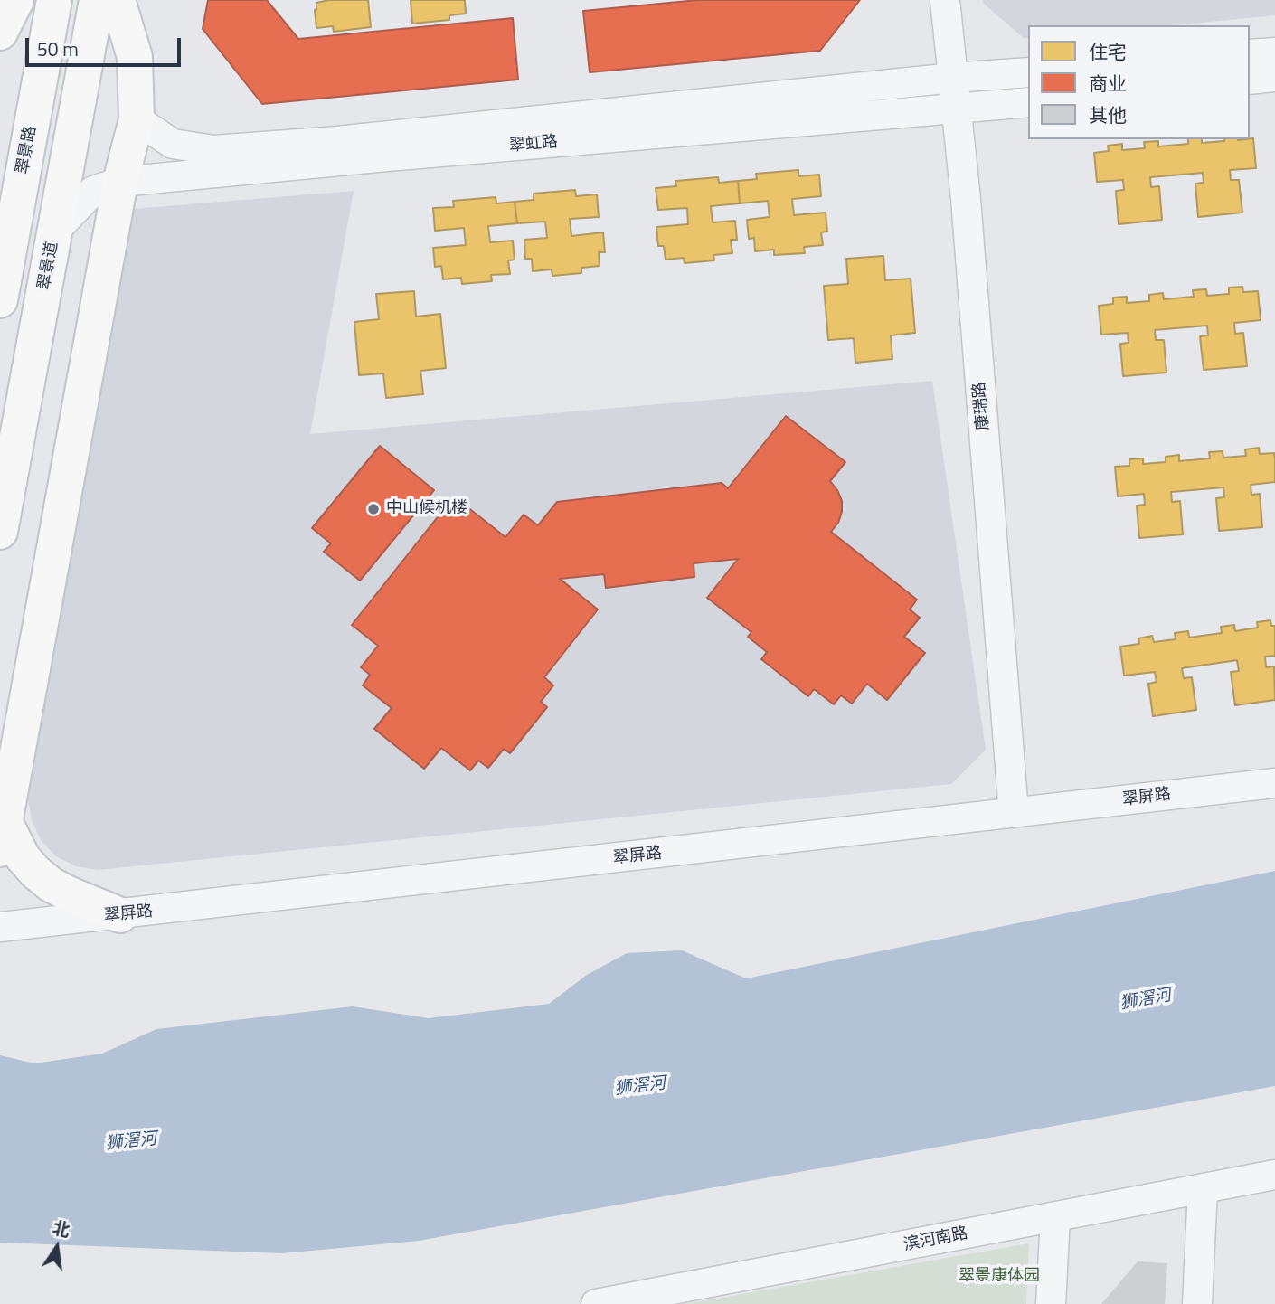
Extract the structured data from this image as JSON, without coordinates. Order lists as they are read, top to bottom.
{
  "streets": {
    "main road": ["翠景路", "翠景道"],
    "street": [
      "翠虹路",
      "康瑞路",
      "翠屏路",
      "滨河南路"
    ]
  },
  "crossings": [
    ["翠虹路", "翠景道"],
    ["翠虹路", "康瑞路"],
    ["康瑞路", "翠屏路"]
  ],
  "water": ["狮滘河"],
  "parks": ["翠景康体园"],
  "places": ["中山候机楼"],
  "legend": ["住宅", "商业", "其他"],
  "scale_bar": "50 m",
  "north": "top"
}
